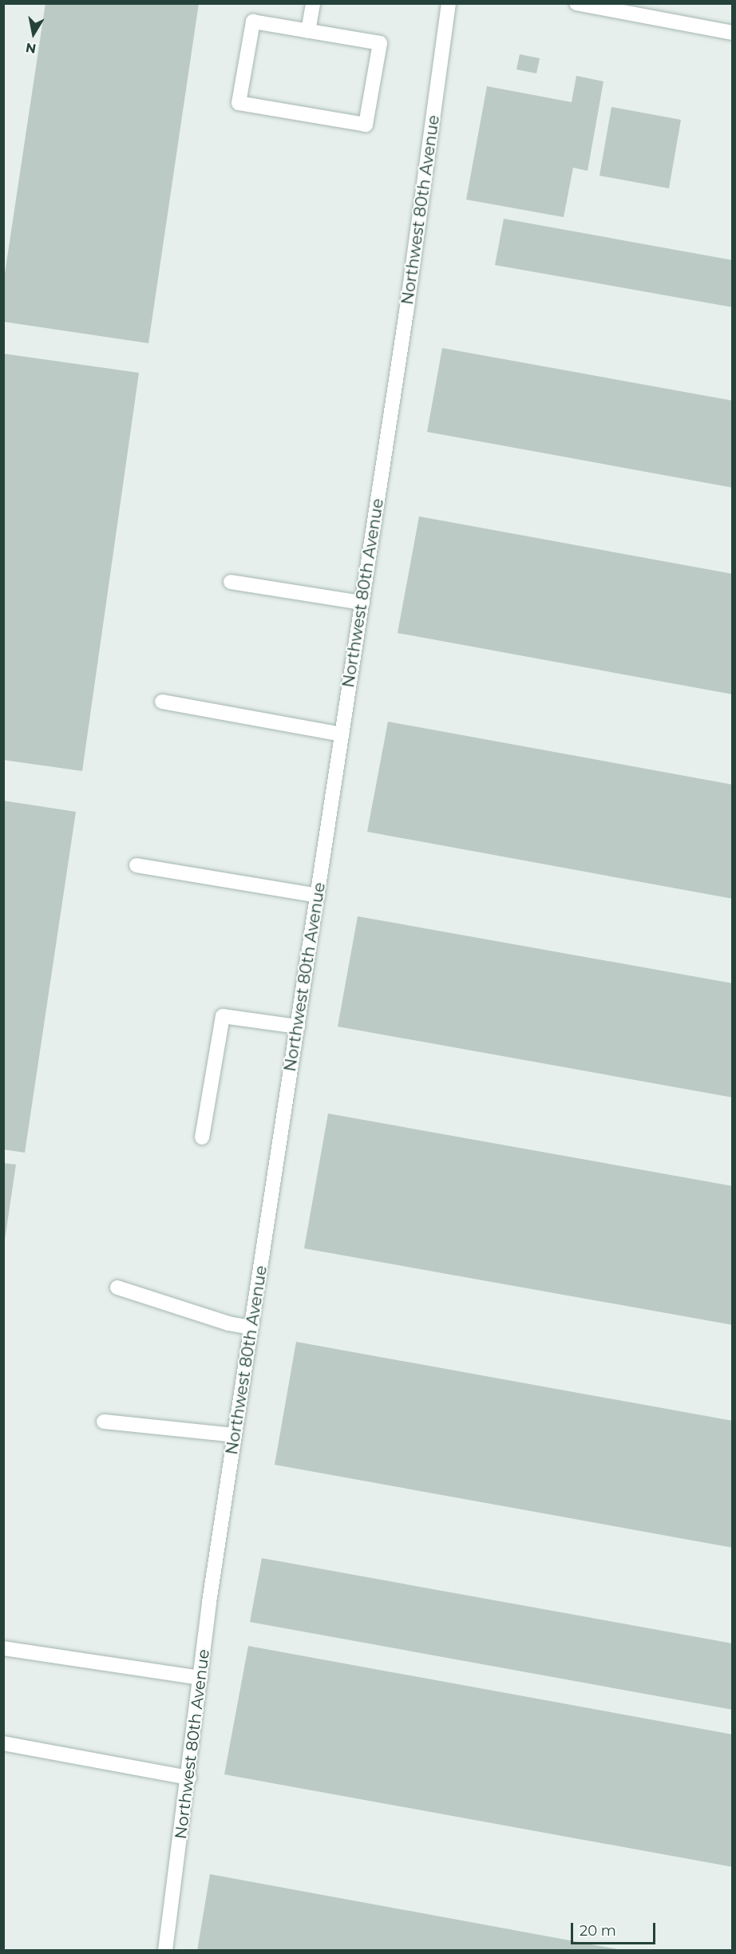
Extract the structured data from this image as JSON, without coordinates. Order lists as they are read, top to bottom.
{
  "streets": {
    "street": ["Northwest 80th Avenue"]
  },
  "scale_bar": "20 m",
  "north": "bottom"
}
